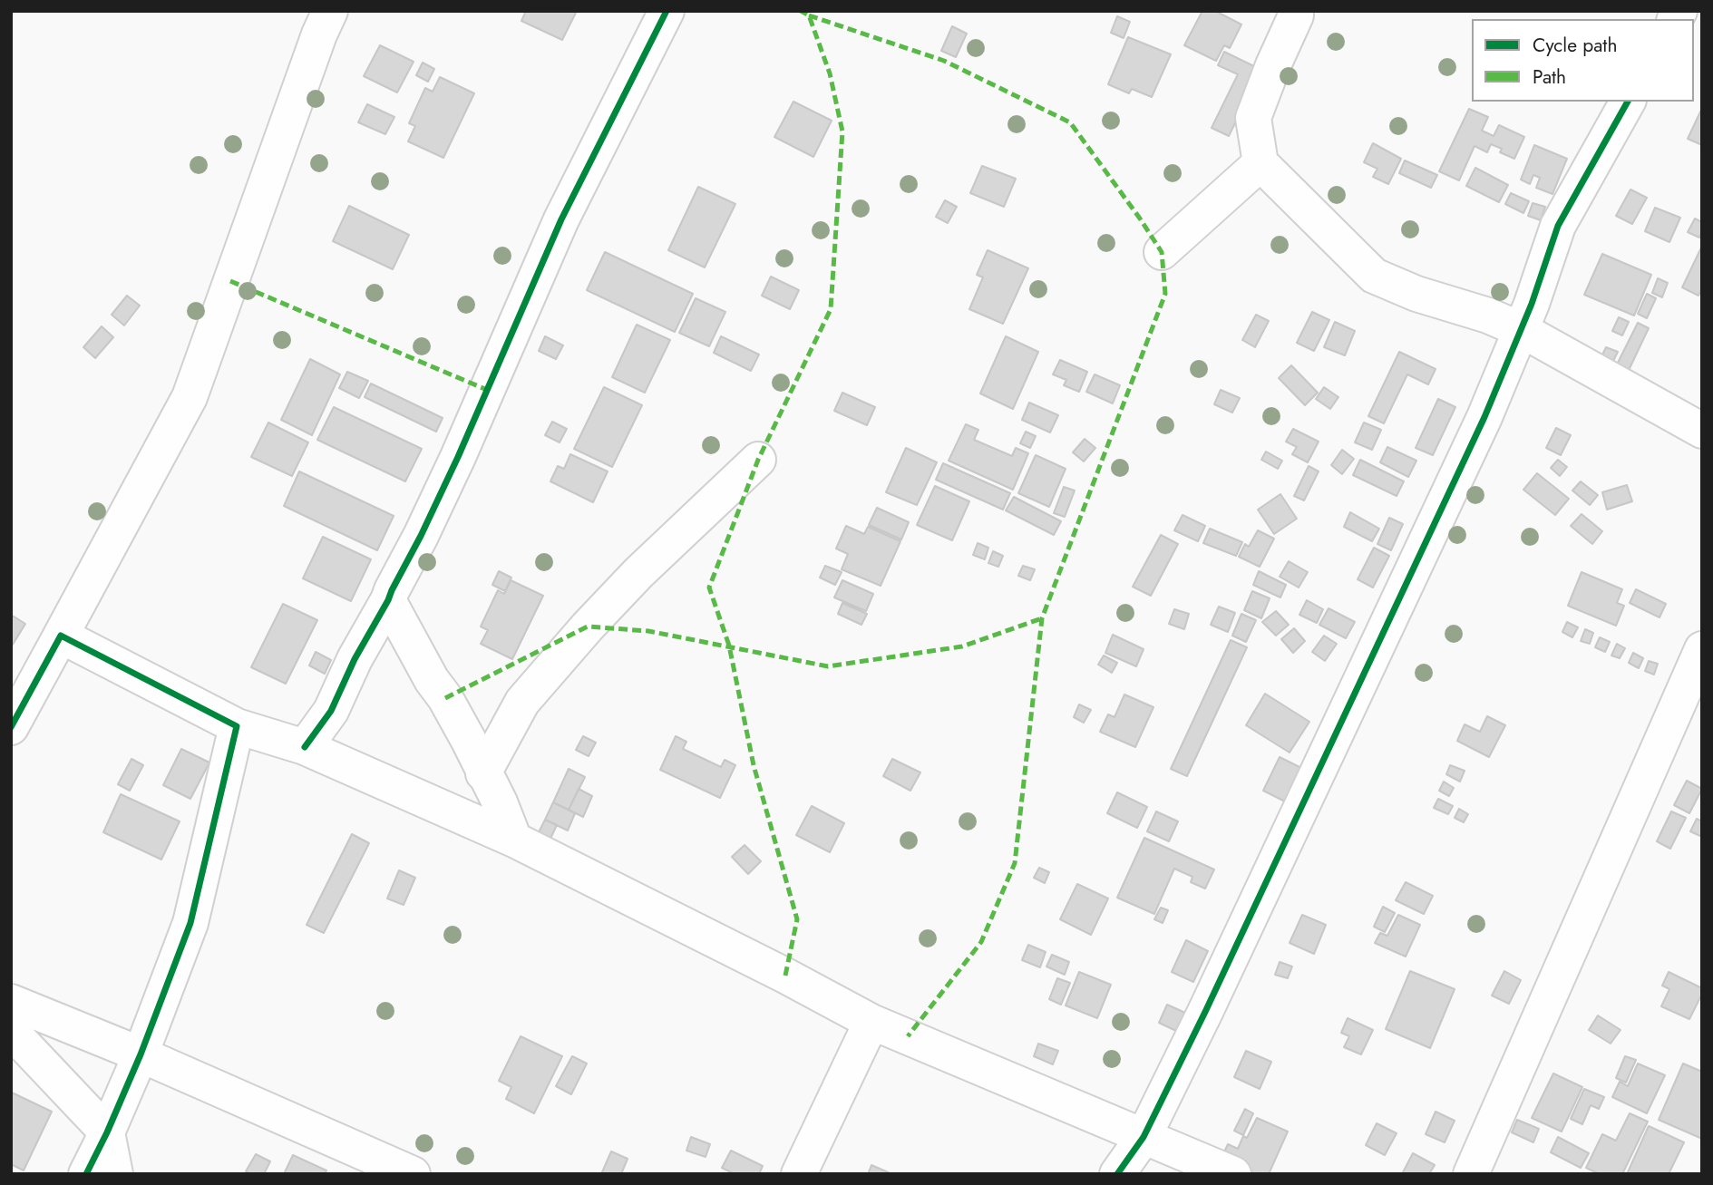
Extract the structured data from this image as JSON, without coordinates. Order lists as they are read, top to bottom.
{
  "legend": ["Cycle path", "Path"]
}
